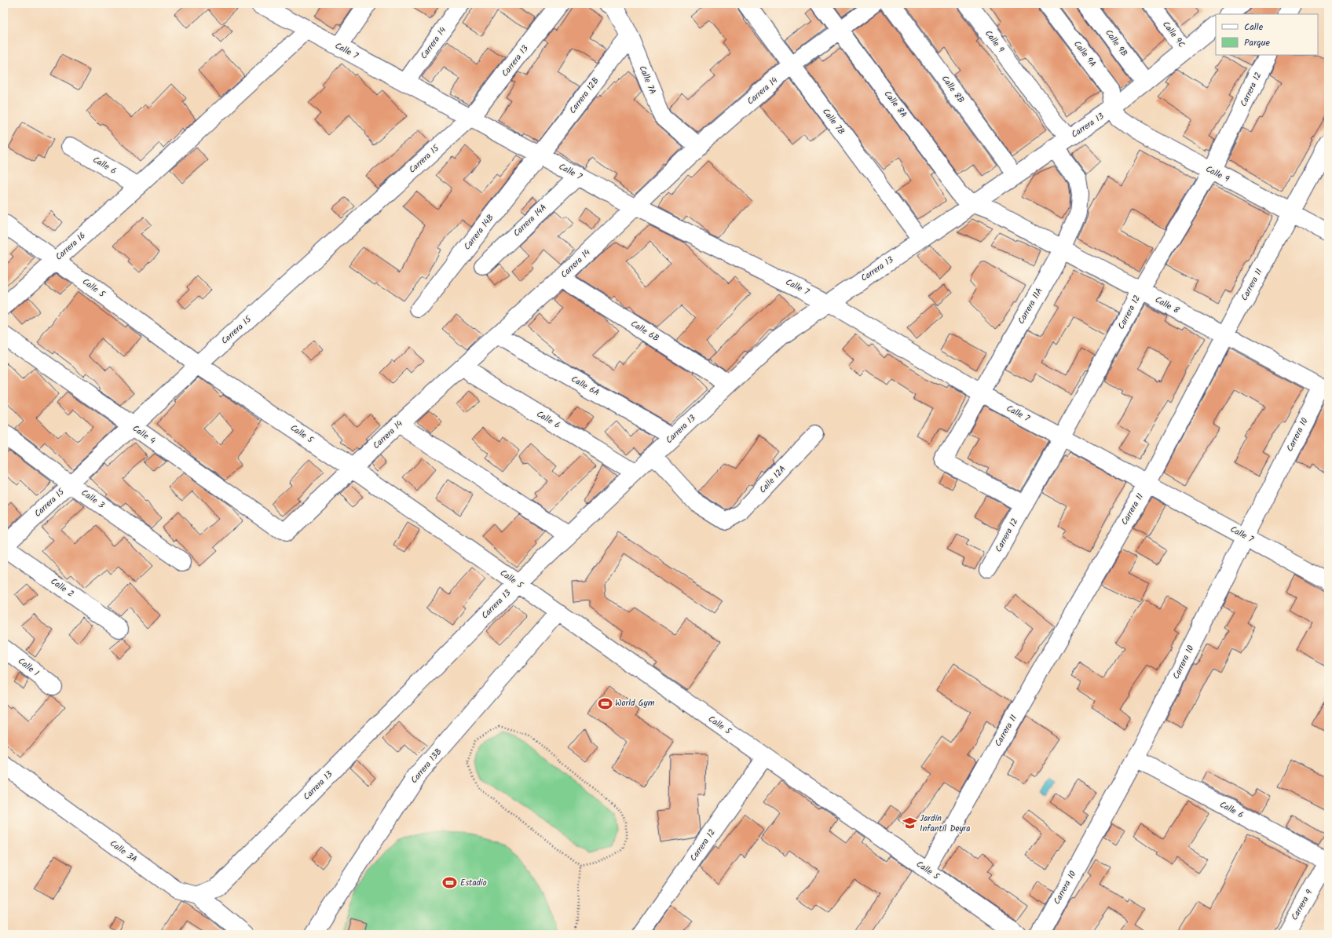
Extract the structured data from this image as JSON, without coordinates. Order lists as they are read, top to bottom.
{
  "streets": {
    "street": [
      "Calle 9C",
      "Calle 9",
      "Carrera 14",
      "Calle 9B",
      "Calle 7",
      "Calle 9A",
      "Carrera 13",
      "Calle 7A",
      "Calle 8B",
      "Carrera 12",
      "Carrera 12B",
      "Calle 8A",
      "Calle 7B",
      "Carrera 15",
      "Calle 6",
      "Carrera 14A",
      "Carrera 14B",
      "Carrera 16",
      "Carrera 11",
      "Calle 5",
      "Calle 8",
      "Carrera 11A",
      "Calle 6B",
      "Calle 6A",
      "Calle 4",
      "Carrera 10",
      "Calle 12A",
      "Calle 3",
      "Calle 2",
      "Calle 1",
      "Carrera 13B",
      "Calle 3A",
      "Carrera 9"
    ]
  },
  "crossings": [
    ["Calle 9C", "Carrera 13"],
    ["Calle 9", "Calle 9A"],
    ["Calle 9", "Carrera 13"],
    ["Calle 9", "Carrera 12"],
    ["Calle 9", "Carrera 11"],
    ["Calle 9", "Carrera 11A"],
    ["Carrera 14", "Calle 7"],
    ["Carrera 14", "Calle 7A"],
    ["Carrera 14", "Calle 8A"],
    ["Carrera 14", "Calle 7B"],
    ["Carrera 14", "Calle 6"],
    ["Carrera 14", "Calle 5"],
    ["Carrera 14", "Calle 6B"],
    ["Carrera 14", "Calle 6A"],
    ["Carrera 14", "Calle 4"],
    ["Calle 9B", "Carrera 13"],
    ["Calle 7", "Carrera 13"],
    ["Calle 7", "Carrera 12"],
    ["Calle 7", "Carrera 12B"],
    ["Calle 7", "Carrera 15"],
    ["Calle 7", "Carrera 14A"],
    ["Calle 7", "Carrera 14B"],
    ["Calle 7", "Carrera 16"],
    ["Calle 7", "Carrera 11"],
    ["Calle 7", "Carrera 11A"],
    ["Calle 7", "Carrera 10"],
    ["Calle 9A", "Carrera 13"],
    ["Carrera 13", "Calle 8B"],
    ["Carrera 13", "Calle 8A"],
    ["Carrera 13", "Calle 7B"],
    ["Carrera 13", "Carrera 15"],
    ["Carrera 13", "Calle 6"],
    ["Carrera 13", "Calle 5"],
    ["Carrera 13", "Calle 8"],
    ["Carrera 13", "Carrera 11A"],
    ["Carrera 13", "Calle 6B"],
    ["Carrera 13", "Calle 6A"],
    ["Carrera 13", "Calle 12A"],
    ["Carrera 13", "Calle 3A"],
    ["Calle 7A", "Carrera 12B"],
    ["Carrera 12", "Calle 5"],
    ["Carrera 12", "Calle 8"],
    ["Carrera 12", "Carrera 11A"],
    ["Carrera 12B", "Carrera 14B"],
    ["Calle 8A", "Calle 8"],
    ["Carrera 15", "Calle 5"],
    ["Carrera 15", "Calle 4"],
    ["Carrera 15", "Calle 3"],
    ["Carrera 15", "Calle 2"],
    ["Calle 6", "Carrera 16"],
    ["Calle 6", "Carrera 10"],
    ["Calle 6", "Carrera 9"],
    ["Carrera 16", "Calle 5"],
    ["Carrera 11", "Calle 5"],
    ["Carrera 11", "Calle 8"],
    ["Calle 5", "Carrera 13B"],
    ["Calle 8", "Carrera 11A"],
    ["Calle 8", "Carrera 10"]
  ],
  "places": {
    "sports": ["World Gym", "Estadio"],
    "school or university": ["Jardín Infantil Deyra"]
  },
  "legend": ["Calle", "Parque"]
}
